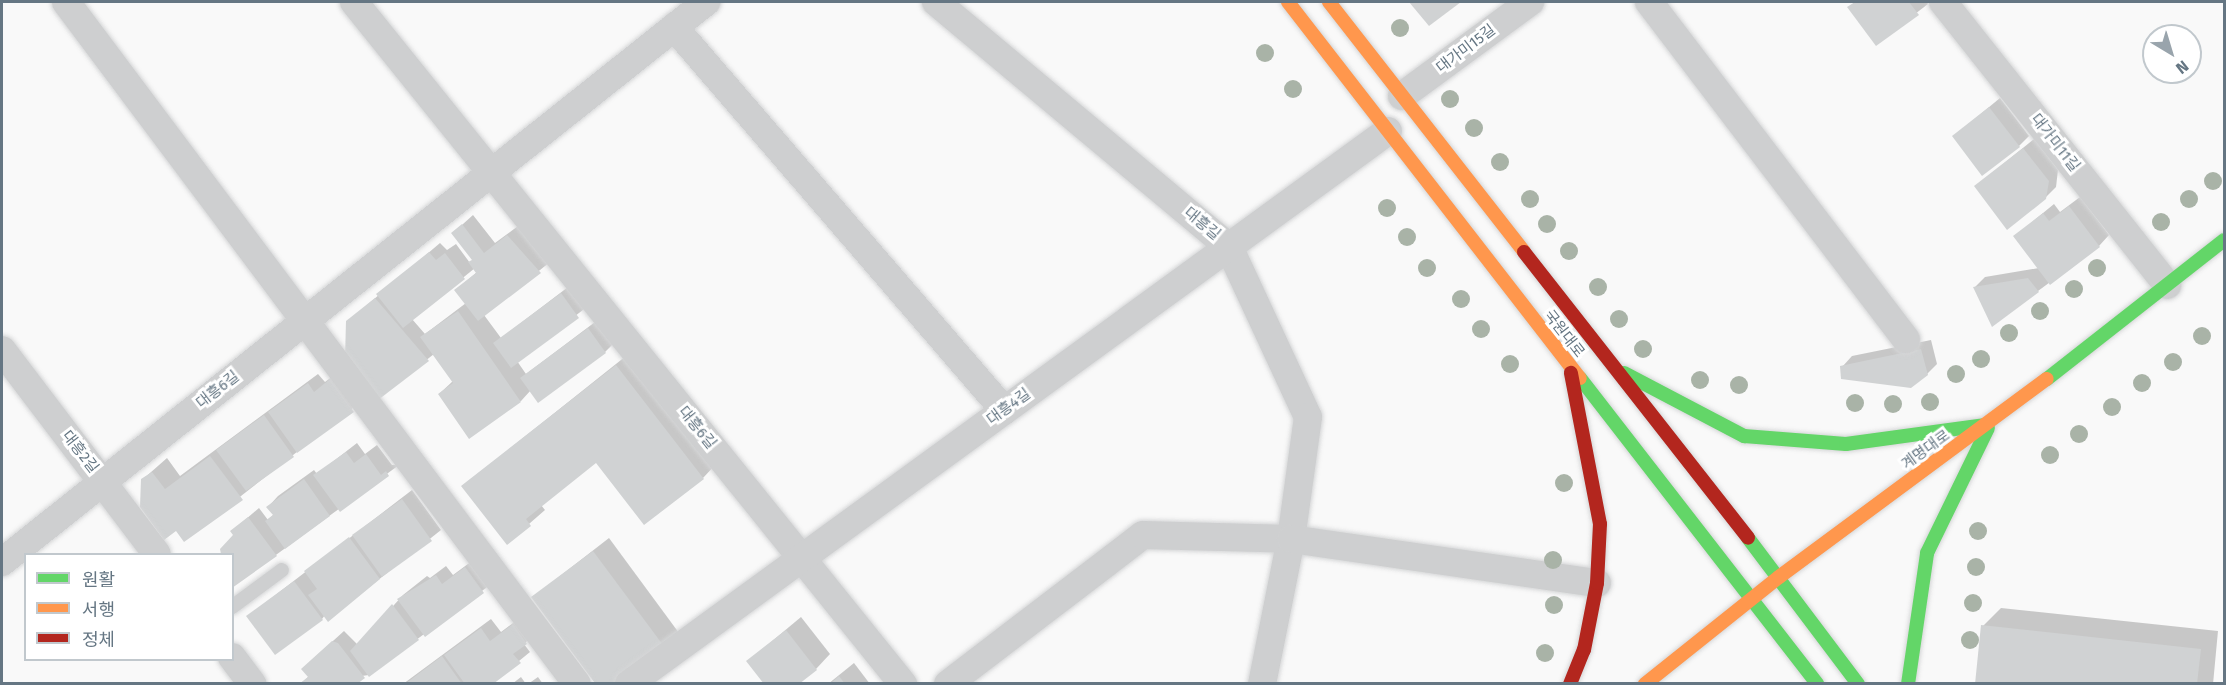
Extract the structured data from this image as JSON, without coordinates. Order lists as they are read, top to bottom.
{
  "streets": {
    "street": [
      "대가미15길",
      "대가미11길",
      "대흥길",
      "국원대로",
      "대흥6길",
      "대흥4길",
      "계명대로",
      "대흥2길"
    ]
  },
  "crossings": [
    ["대가미15길", "국원대로"],
    ["대가미11길", "계명대로"],
    ["대흥길", "대흥4길"],
    ["국원대로", "대흥4길"],
    ["국원대로", "계명대로"],
    ["대흥6길", "대흥4길"],
    ["대흥6길", "대흥2길"]
  ],
  "legend": ["원활", "서행", "정체"],
  "north": "bottom right"
}
